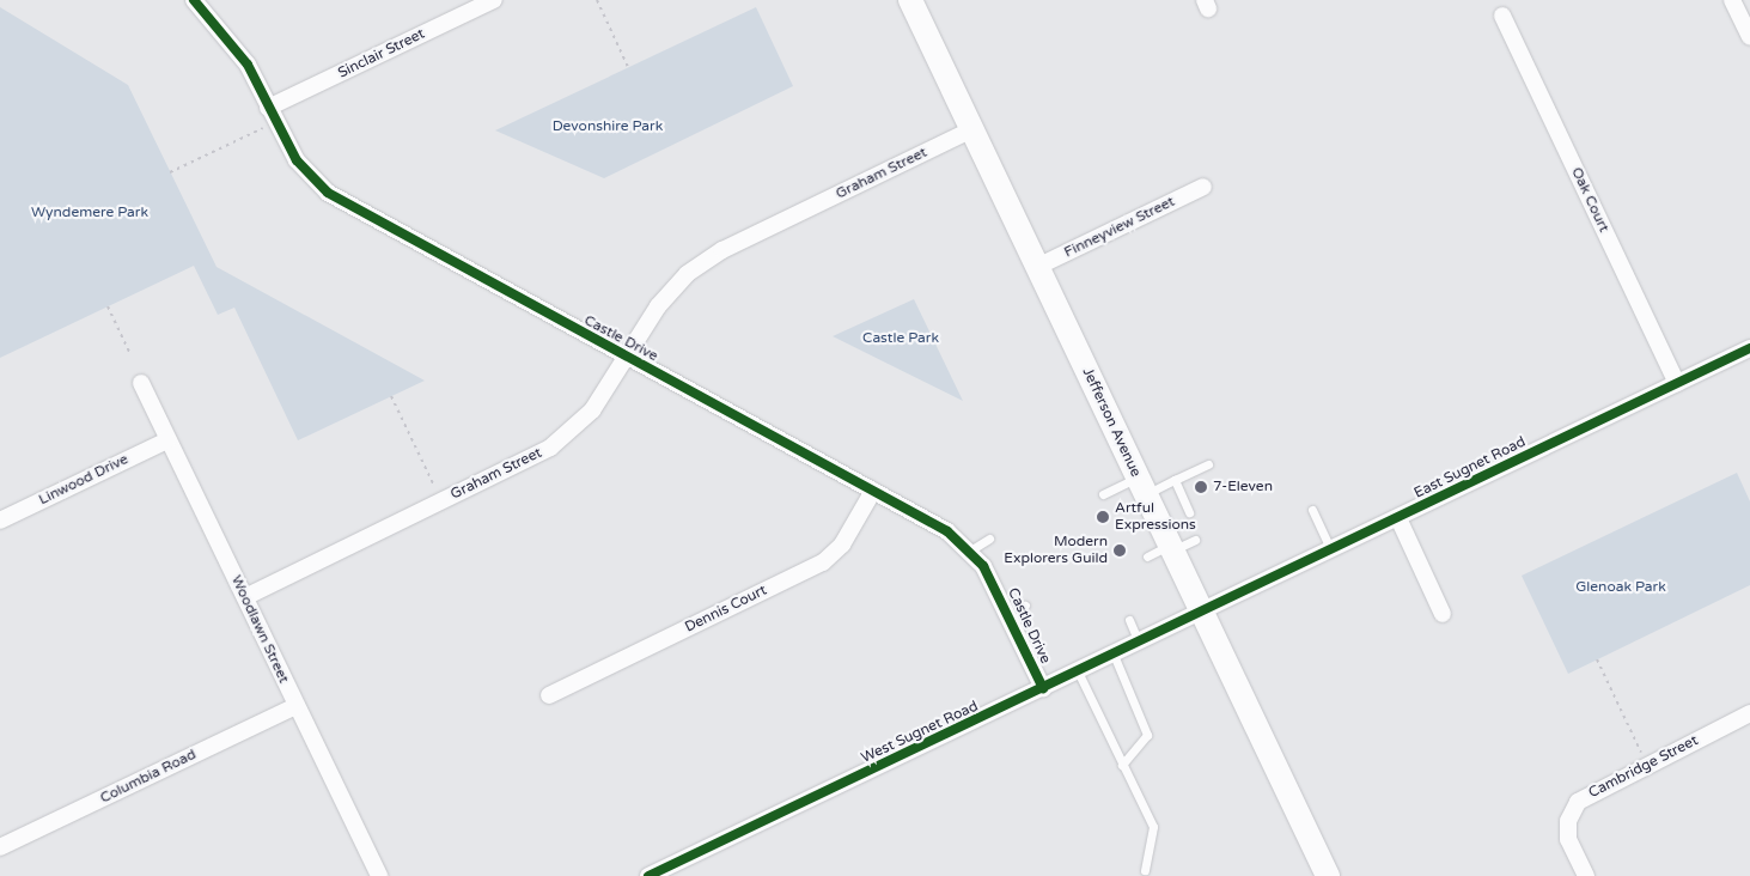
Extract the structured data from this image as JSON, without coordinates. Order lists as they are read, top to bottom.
{
  "streets": {
    "street": [
      "Sinclair Street",
      "Graham Street",
      "Oak Court",
      "Finneyview Street",
      "Castle Drive",
      "Jefferson Avenue",
      "East Sugnet Road",
      "Linwood Drive",
      "Dennis Court",
      "Woodlawn Street",
      "West Sugnet Road",
      "Cambridge Street",
      "Columbia Road"
    ]
  },
  "crossings": [
    ["Sinclair Street", "Castle Drive"],
    ["Graham Street", "Castle Drive"],
    ["Graham Street", "Jefferson Avenue"],
    ["Graham Street", "Woodlawn Street"],
    ["Oak Court", "East Sugnet Road"],
    ["Finneyview Street", "Jefferson Avenue"],
    ["Castle Drive", "Dennis Court"],
    ["Castle Drive", "West Sugnet Road"],
    ["Jefferson Avenue", "East Sugnet Road"],
    ["Jefferson Avenue", "West Sugnet Road"],
    ["East Sugnet Road", "West Sugnet Road"],
    ["Linwood Drive", "Woodlawn Street"],
    ["Woodlawn Street", "Columbia Road"]
  ],
  "parks": [
    "Devonshire Park",
    "Wyndemere Park",
    "Castle Park",
    "Glenoak Park"
  ],
  "places": ["7-Eleven", "Artful Expressions", "Modern Explorers Guild"]
}
